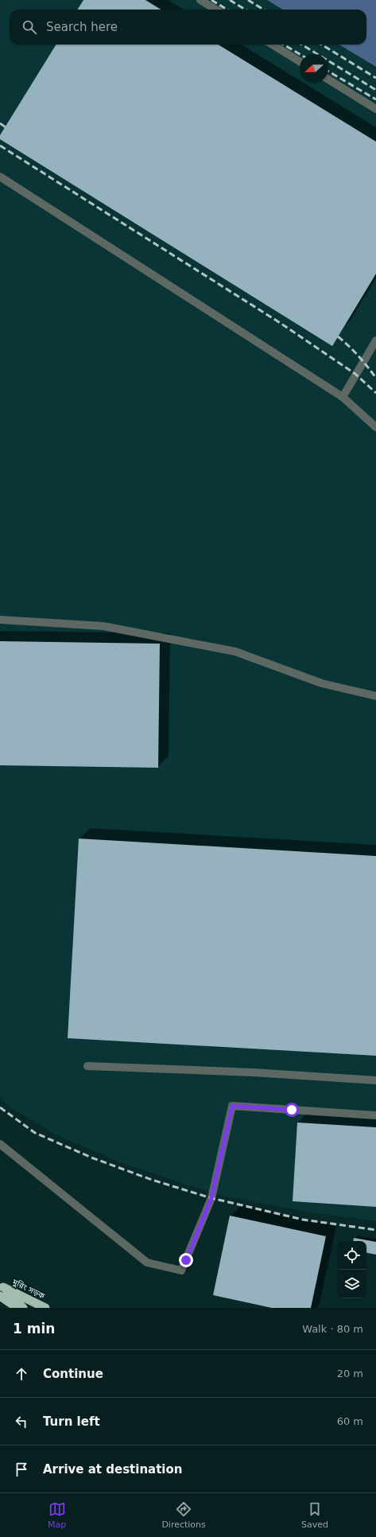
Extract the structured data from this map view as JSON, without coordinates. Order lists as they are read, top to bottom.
{
  "streets": {
    "highway": ["মুরিং সড়ক"]
  },
  "north": "left",
  "page": {
    "search": "Search here",
    "heading": ["1 min", "Walk · 80 m"],
    "list": [
      ["Continue", "20 m"],
      ["Turn left", "60 m"],
      "Arrive at destination"
    ],
    "nav": ["Map", "Directions", "Saved"]
  }
}
